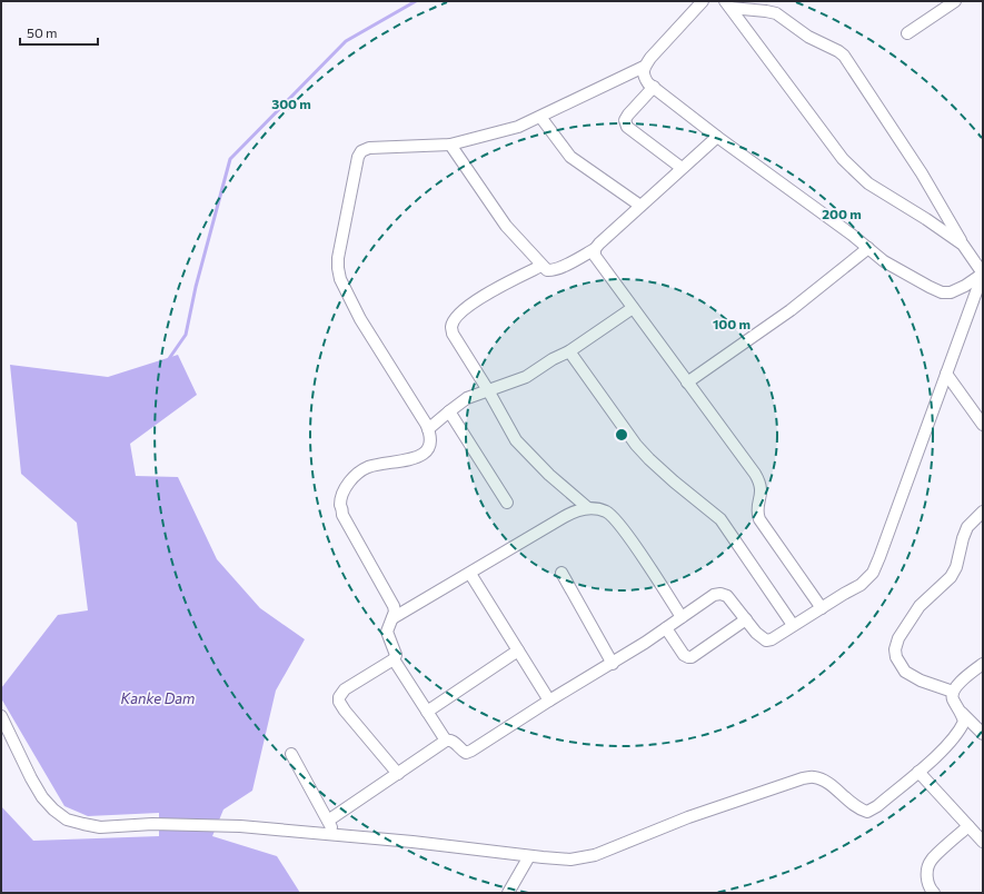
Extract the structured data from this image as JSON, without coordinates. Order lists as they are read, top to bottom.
{
  "water": ["Kanke Dam"],
  "scale_bar": "50 m",
  "rings": ["300 m", "200 m", "100 m"]
}
